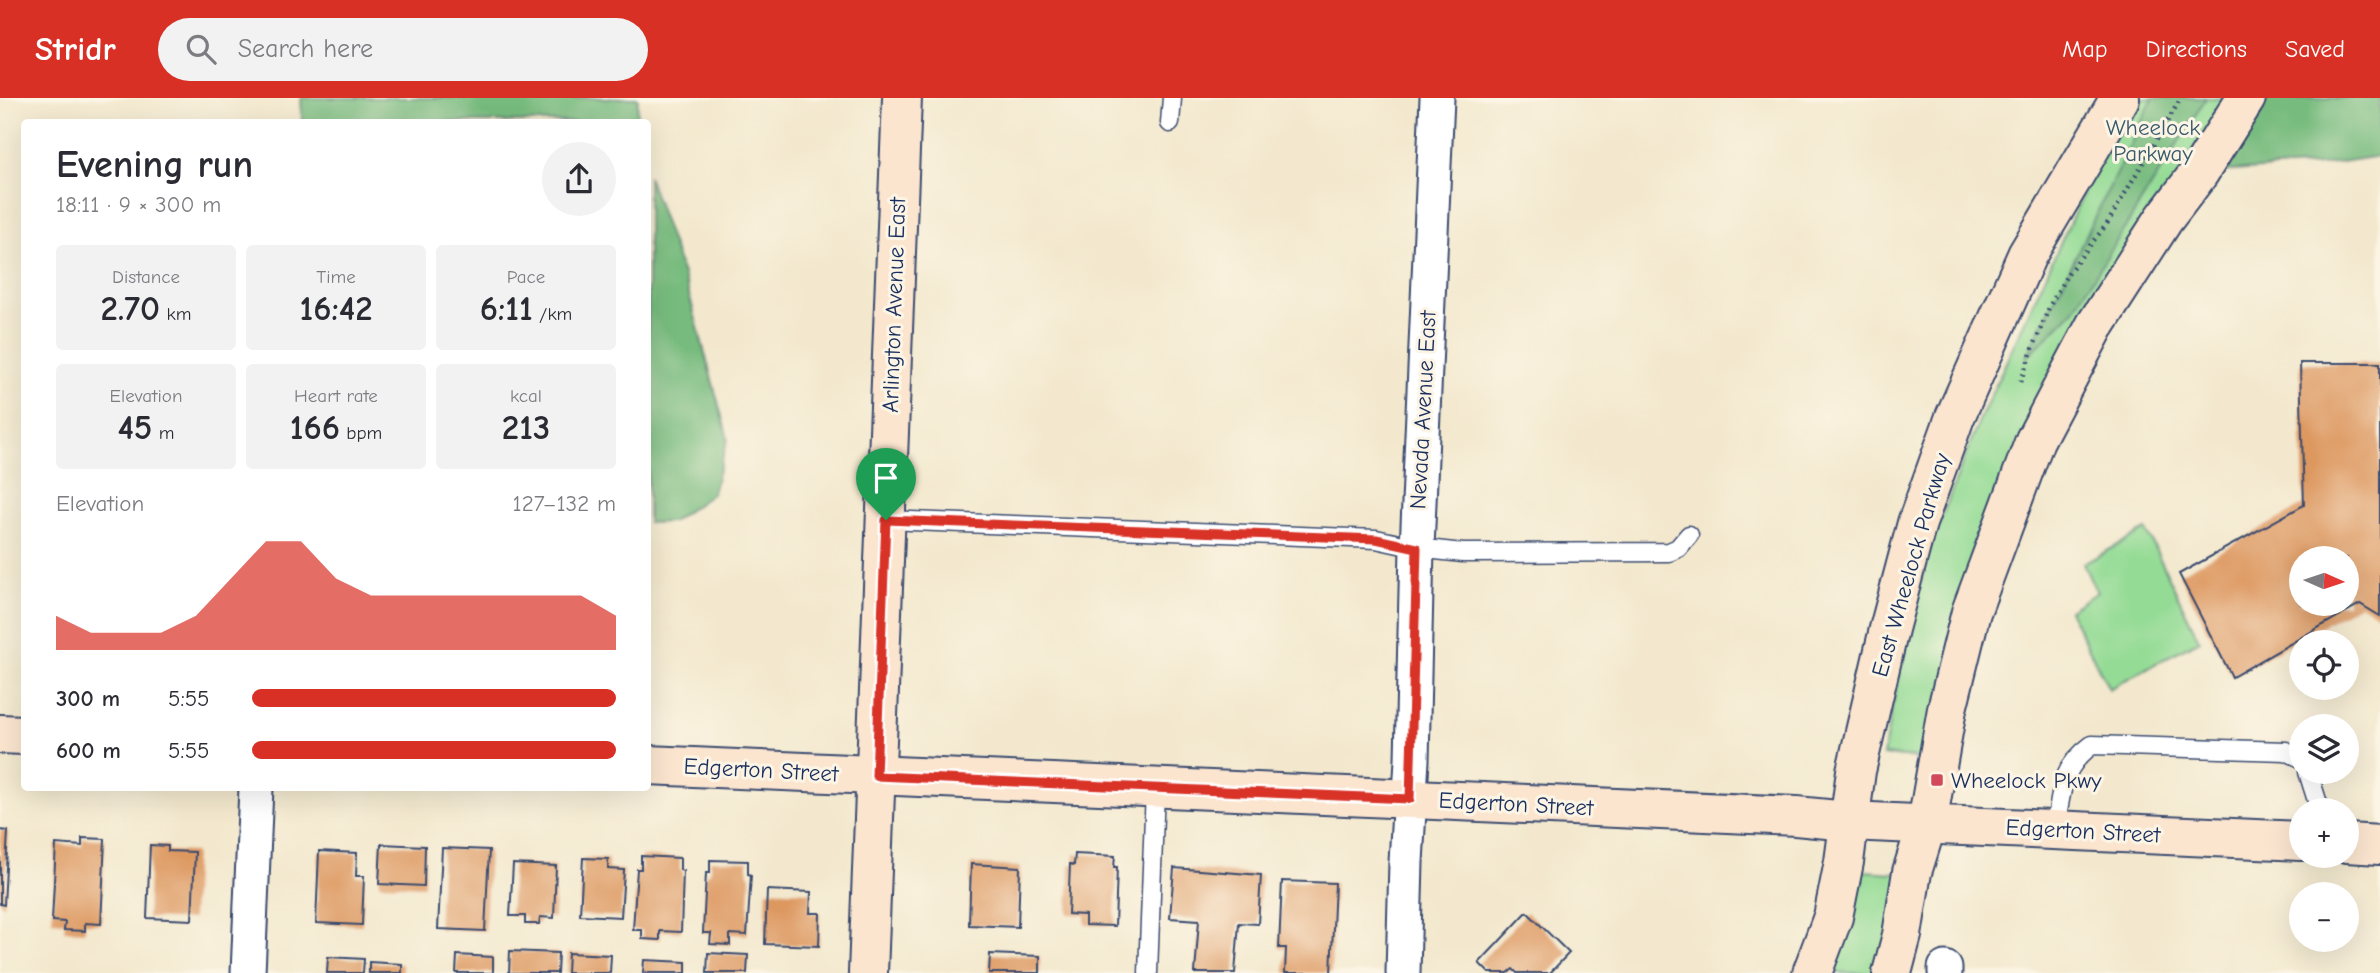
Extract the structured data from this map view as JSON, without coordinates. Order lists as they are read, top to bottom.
{
  "streets": {
    "street": [
      "Arlington Avenue East",
      "Nevada Avenue East",
      "East Wheelock Parkway",
      "Edgerton Street"
    ]
  },
  "crossings": [
    ["Arlington Avenue East", "Edgerton Street"],
    ["Nevada Avenue East", "Edgerton Street"],
    ["East Wheelock Parkway", "Edgerton Street"]
  ],
  "parks": ["Wheelock Parkway"],
  "places": {
    "transit": ["Wheelock Pkwy"]
  },
  "north": "right",
  "page": {
    "header": "Stridr",
    "search": "Search here",
    "nav": ["Map", "Directions", "Saved"],
    "heading": ["Evening run", "18:11 · 9 × 300 m"],
    "stats": [
      ["Distance", "2.70 km"],
      ["Time", "16:42"],
      ["Pace", "6:11 /km"],
      ["Elevation", "45 m"],
      ["Heart rate", "166 bpm"],
      ["kcal", "213"]
    ],
    "chart": ["Elevation", "127–132 m"],
    "map_buttons": ["+", "−"],
    "list": [
      {
        "name": "300 m",
        "note": "5:55"
      },
      {
        "name": "600 m",
        "note": "5:55"
      }
    ]
  }
}
